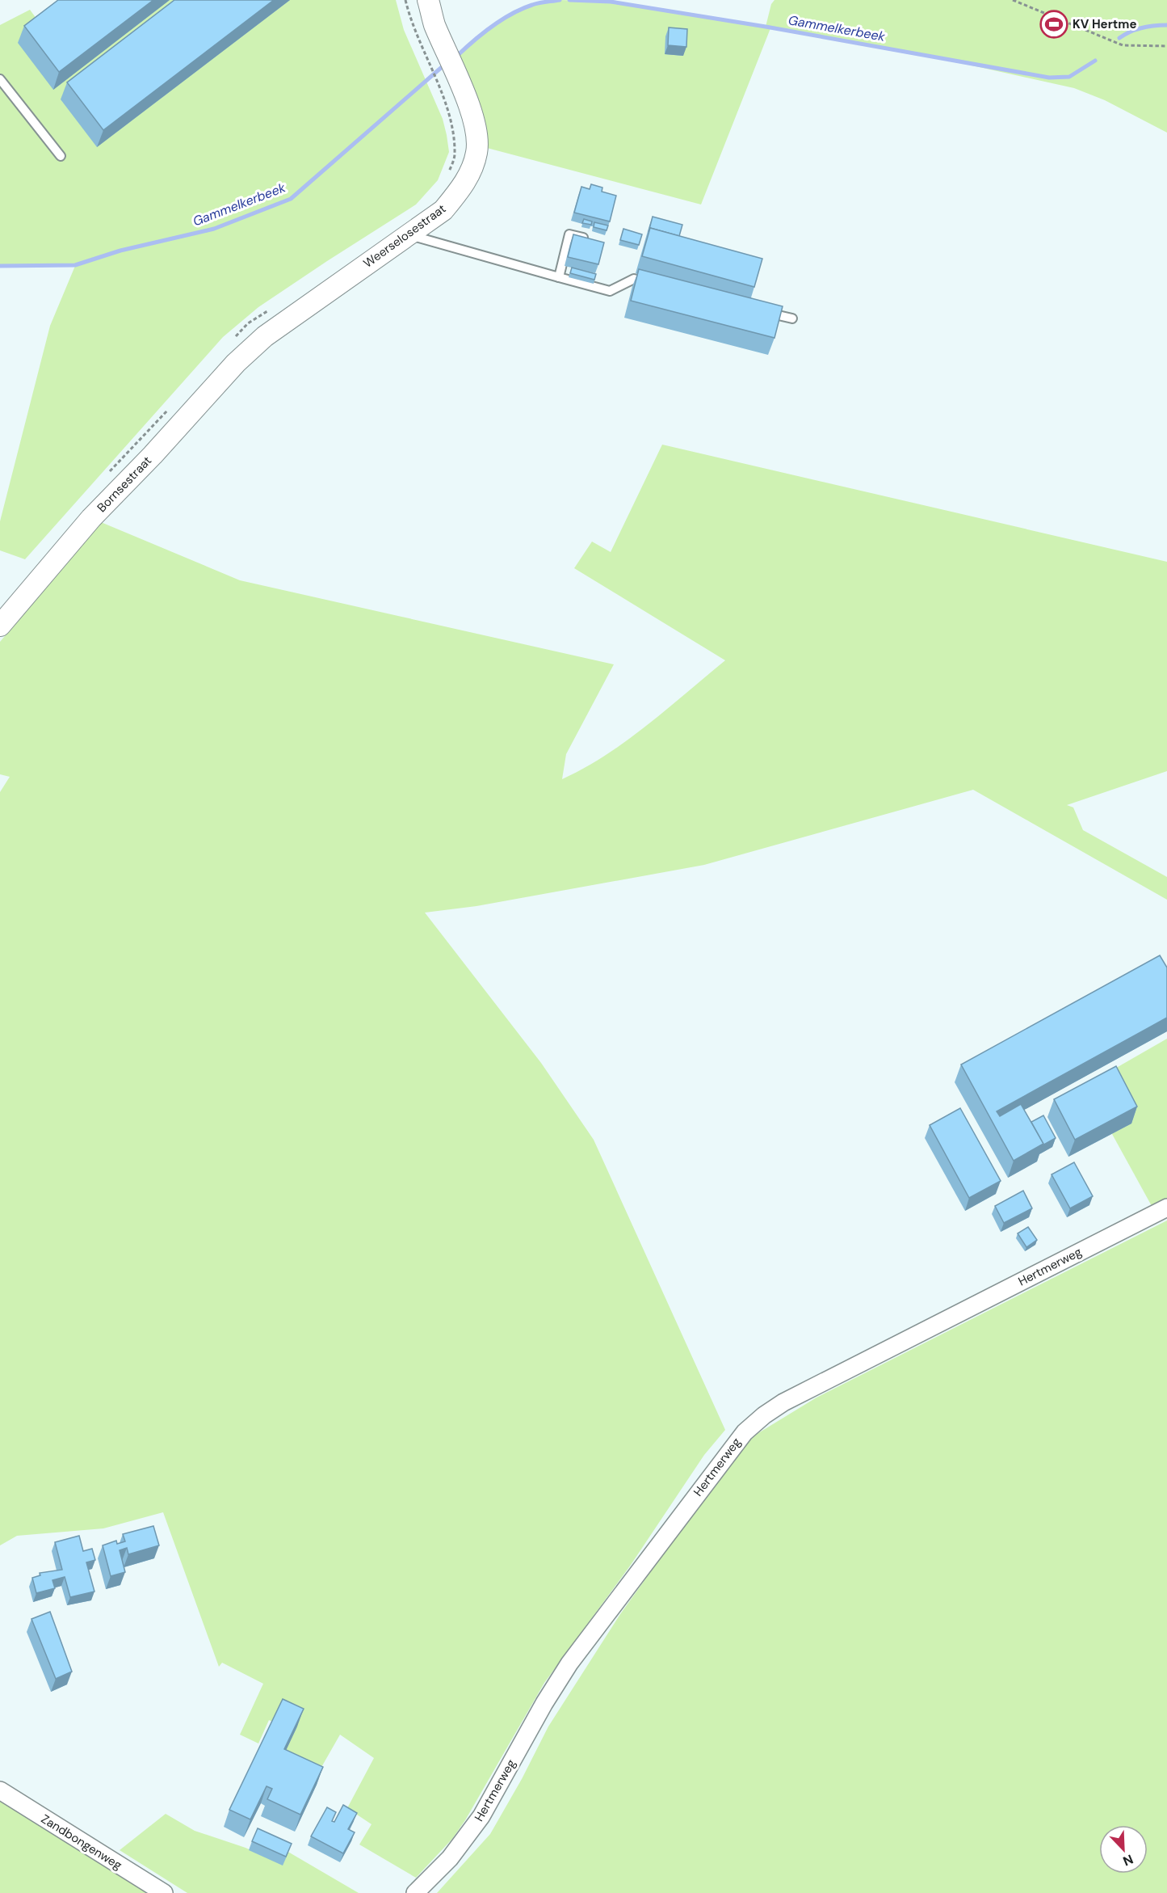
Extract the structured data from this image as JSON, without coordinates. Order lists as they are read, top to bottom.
{
  "streets": {
    "street": [
      "Weerselosestraat",
      "Bornsestraat",
      "Hertmerweg",
      "Zandbongenweg"
    ]
  },
  "crossings": [
    ["Weerselosestraat", "Bornsestraat"]
  ],
  "water": ["Gammelkerbeek"],
  "places": {
    "sports": ["KV Hertme"]
  },
  "north": "bottom right"
}
